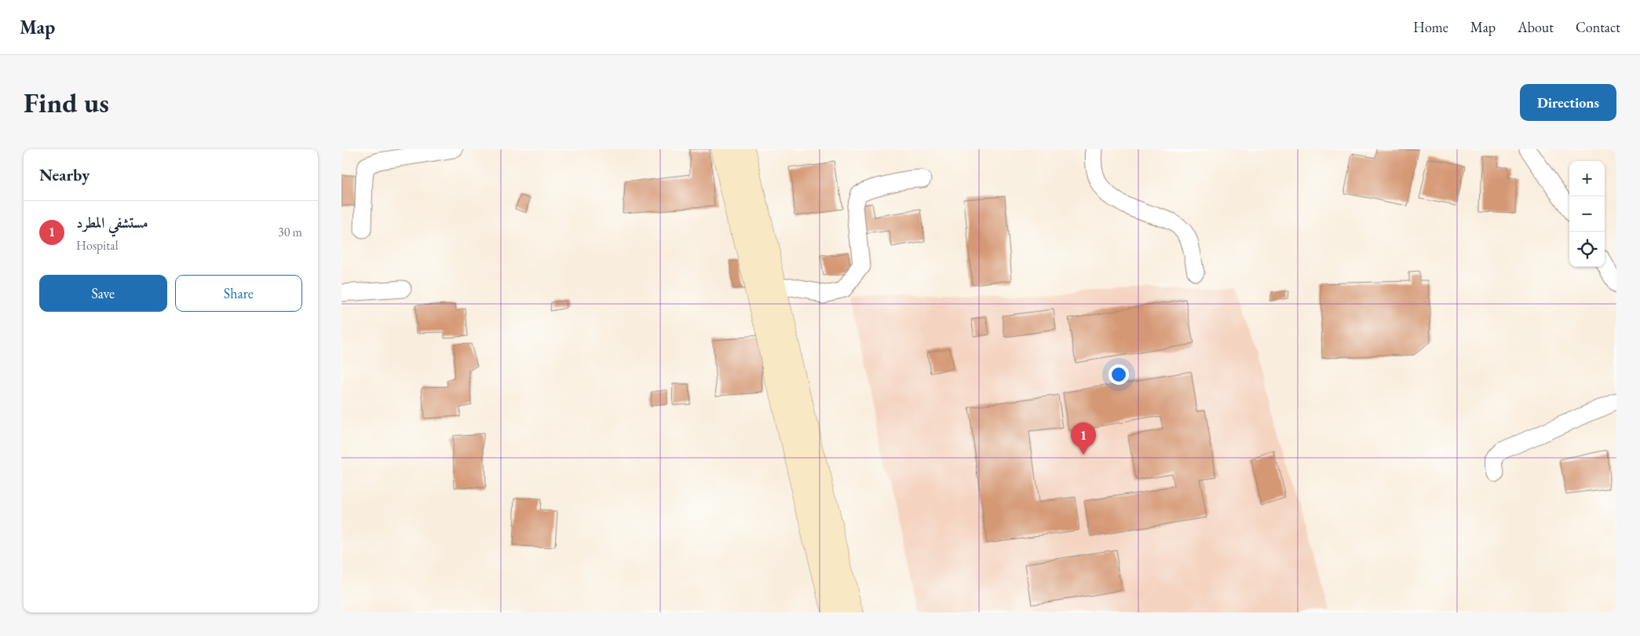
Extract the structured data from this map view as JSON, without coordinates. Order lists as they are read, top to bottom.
{
  "page": {
    "header": "Map",
    "nav": [
      "Home",
      "Map",
      "About",
      "Contact"
    ],
    "buttons": [
      "Directions",
      ["Save", "Share"]
    ],
    "title": "Find us",
    "heading": "Nearby",
    "map_buttons": ["+", "−"],
    "list": [
      {
        "mark": "1",
        "name": "مستشفي المطرد",
        "note": "Hospital",
        "value": "30 m"
      }
    ],
    "pins": "1"
  }
}
